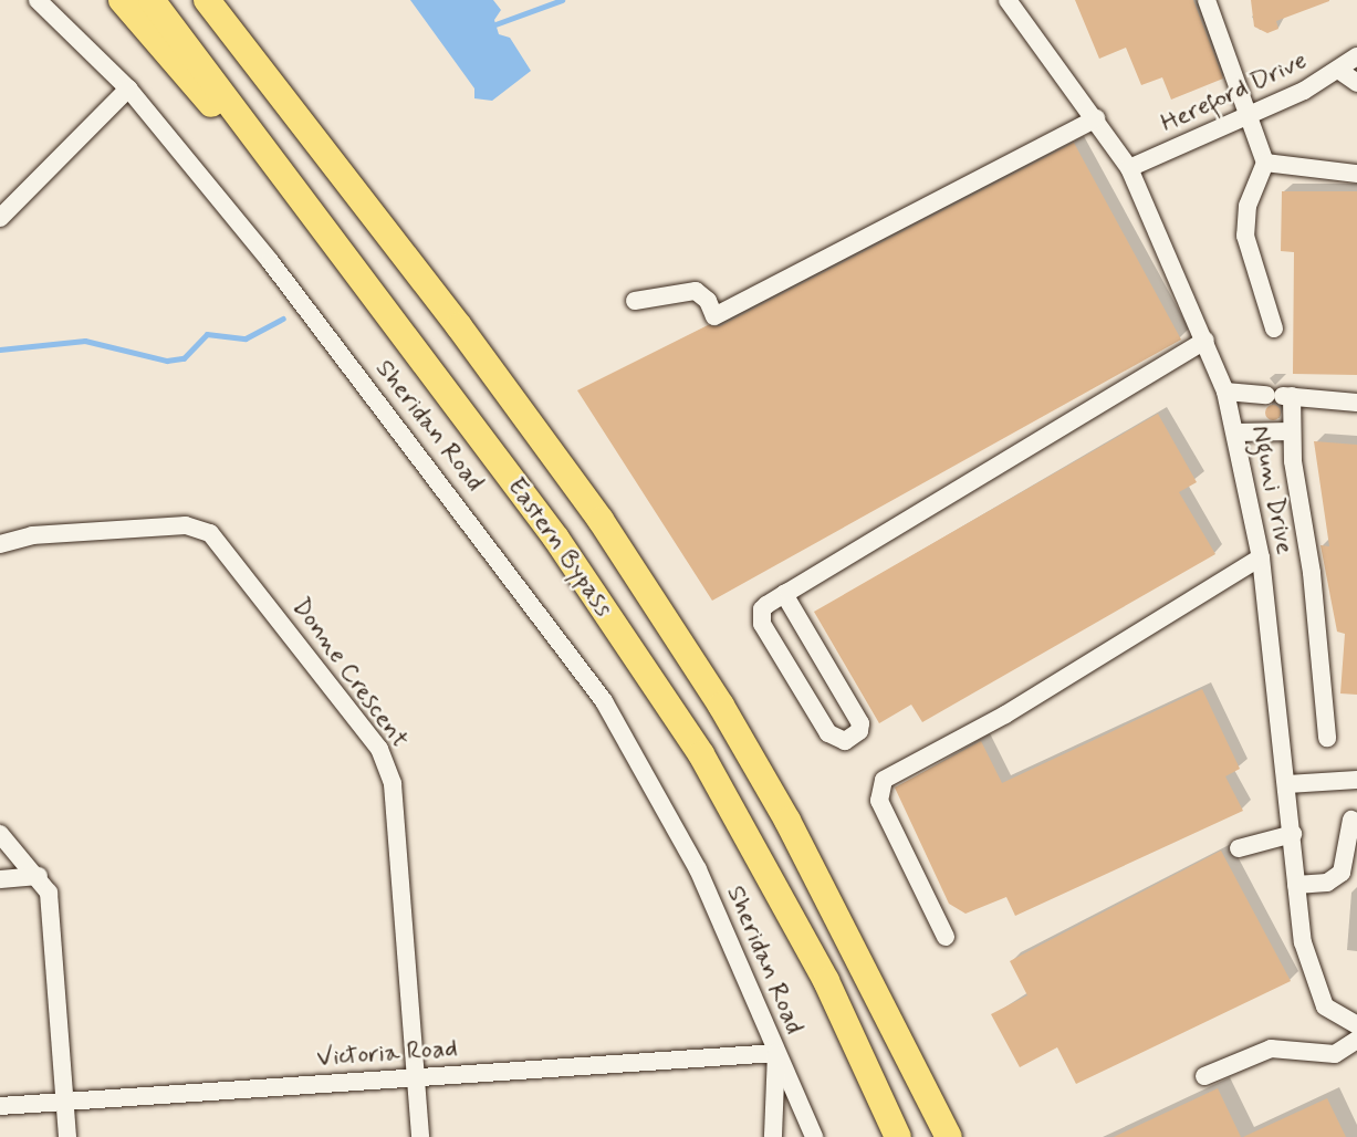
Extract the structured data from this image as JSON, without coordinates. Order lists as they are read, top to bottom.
{
  "streets": {
    "highway": ["Eastern Bypass"],
    "street": [
      "Hereford Drive",
      "Sheridan Road",
      "Nguni Drive",
      "Donne Crescent",
      "Victoria Road"
    ]
  },
  "crossings": [
    ["Hereford Drive", "Nguni Drive"],
    ["Sheridan Road", "Victoria Road"],
    ["Donne Crescent", "Victoria Road"]
  ]
}
